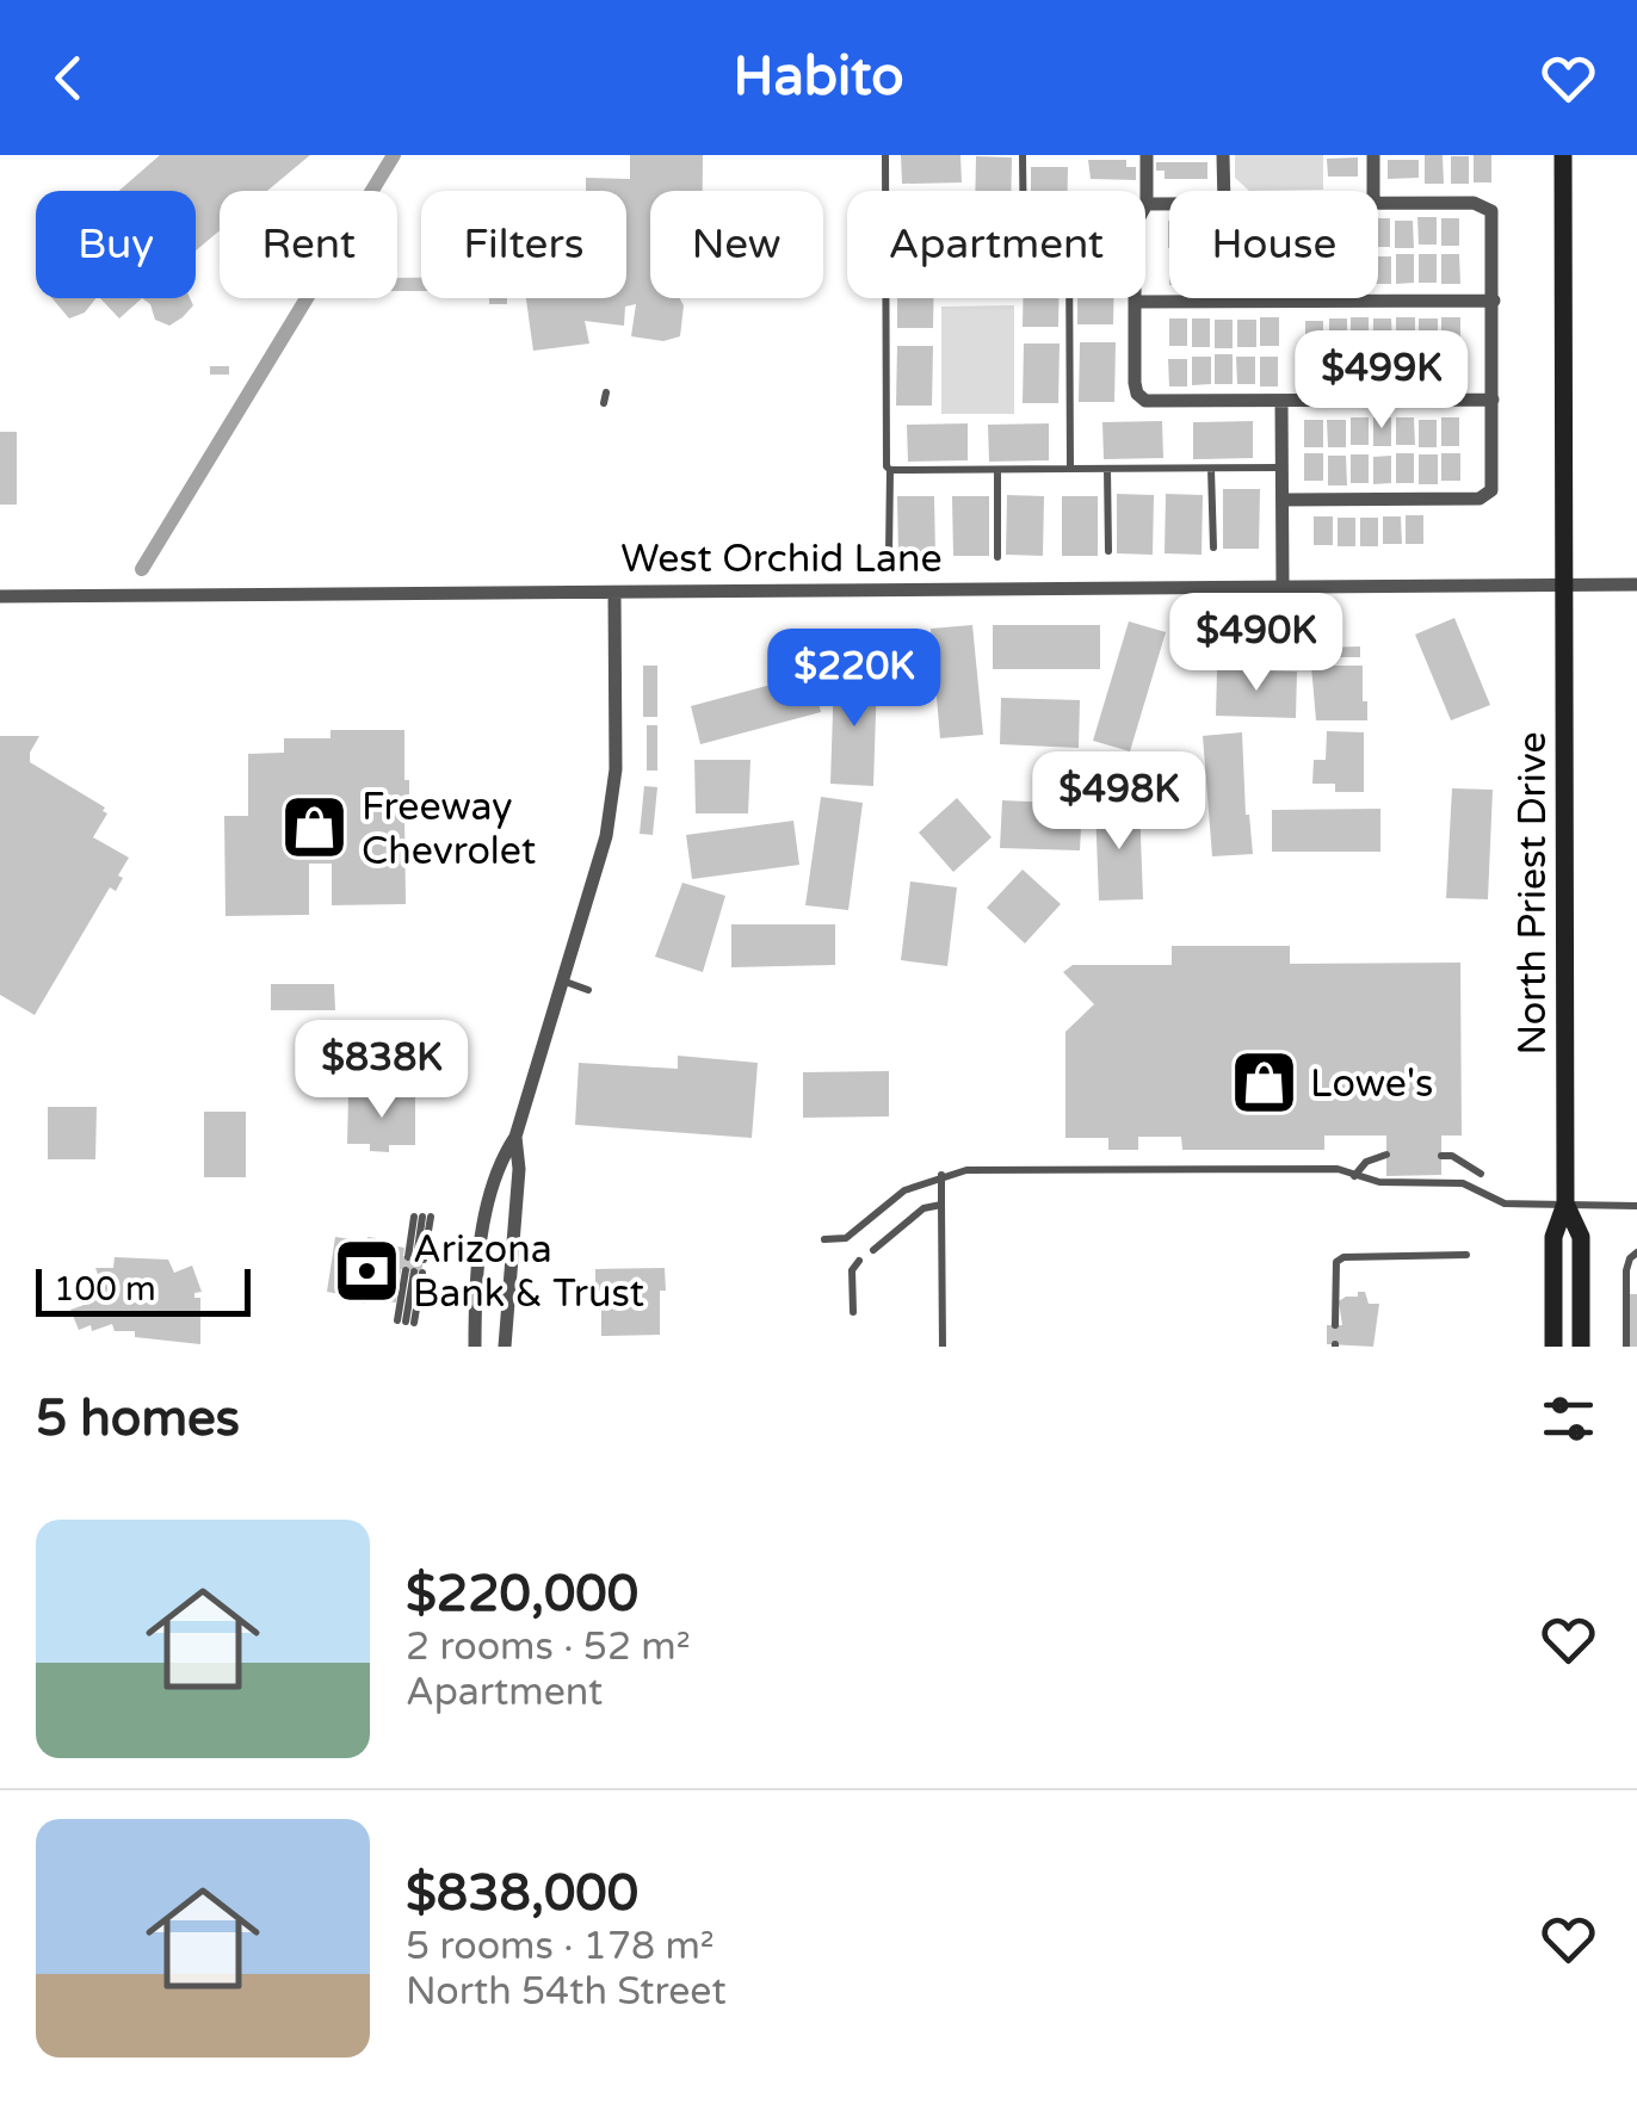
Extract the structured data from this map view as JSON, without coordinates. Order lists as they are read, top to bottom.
{
  "streets": {
    "main road": ["North Priest Drive"],
    "street": ["West Orchid Lane"]
  },
  "crossings": [
    ["West Orchid Lane", "North Priest Drive"]
  ],
  "places": {
    "shop": ["Freeway Chevrolet", "Lowe's"],
    "bank": ["Arizona Bank & Trust"]
  },
  "scale_bar": "100 m",
  "page": {
    "header": "Habito",
    "chip": [
      "Buy",
      "Rent",
      "Filters",
      "New",
      "Apartment",
      "House"
    ],
    "price": [
      "$499K",
      "$490K",
      "$220K",
      "$498K",
      "$838K"
    ],
    "scale": "100 m",
    "heading": "5 homes",
    "list": [
      {
        "name": "$220,000",
        "note": "2 rooms · 52 m² · Apartment"
      },
      {
        "name": "$838,000",
        "note": "5 rooms · 178 m² · North 54th Street"
      }
    ]
  }
}
